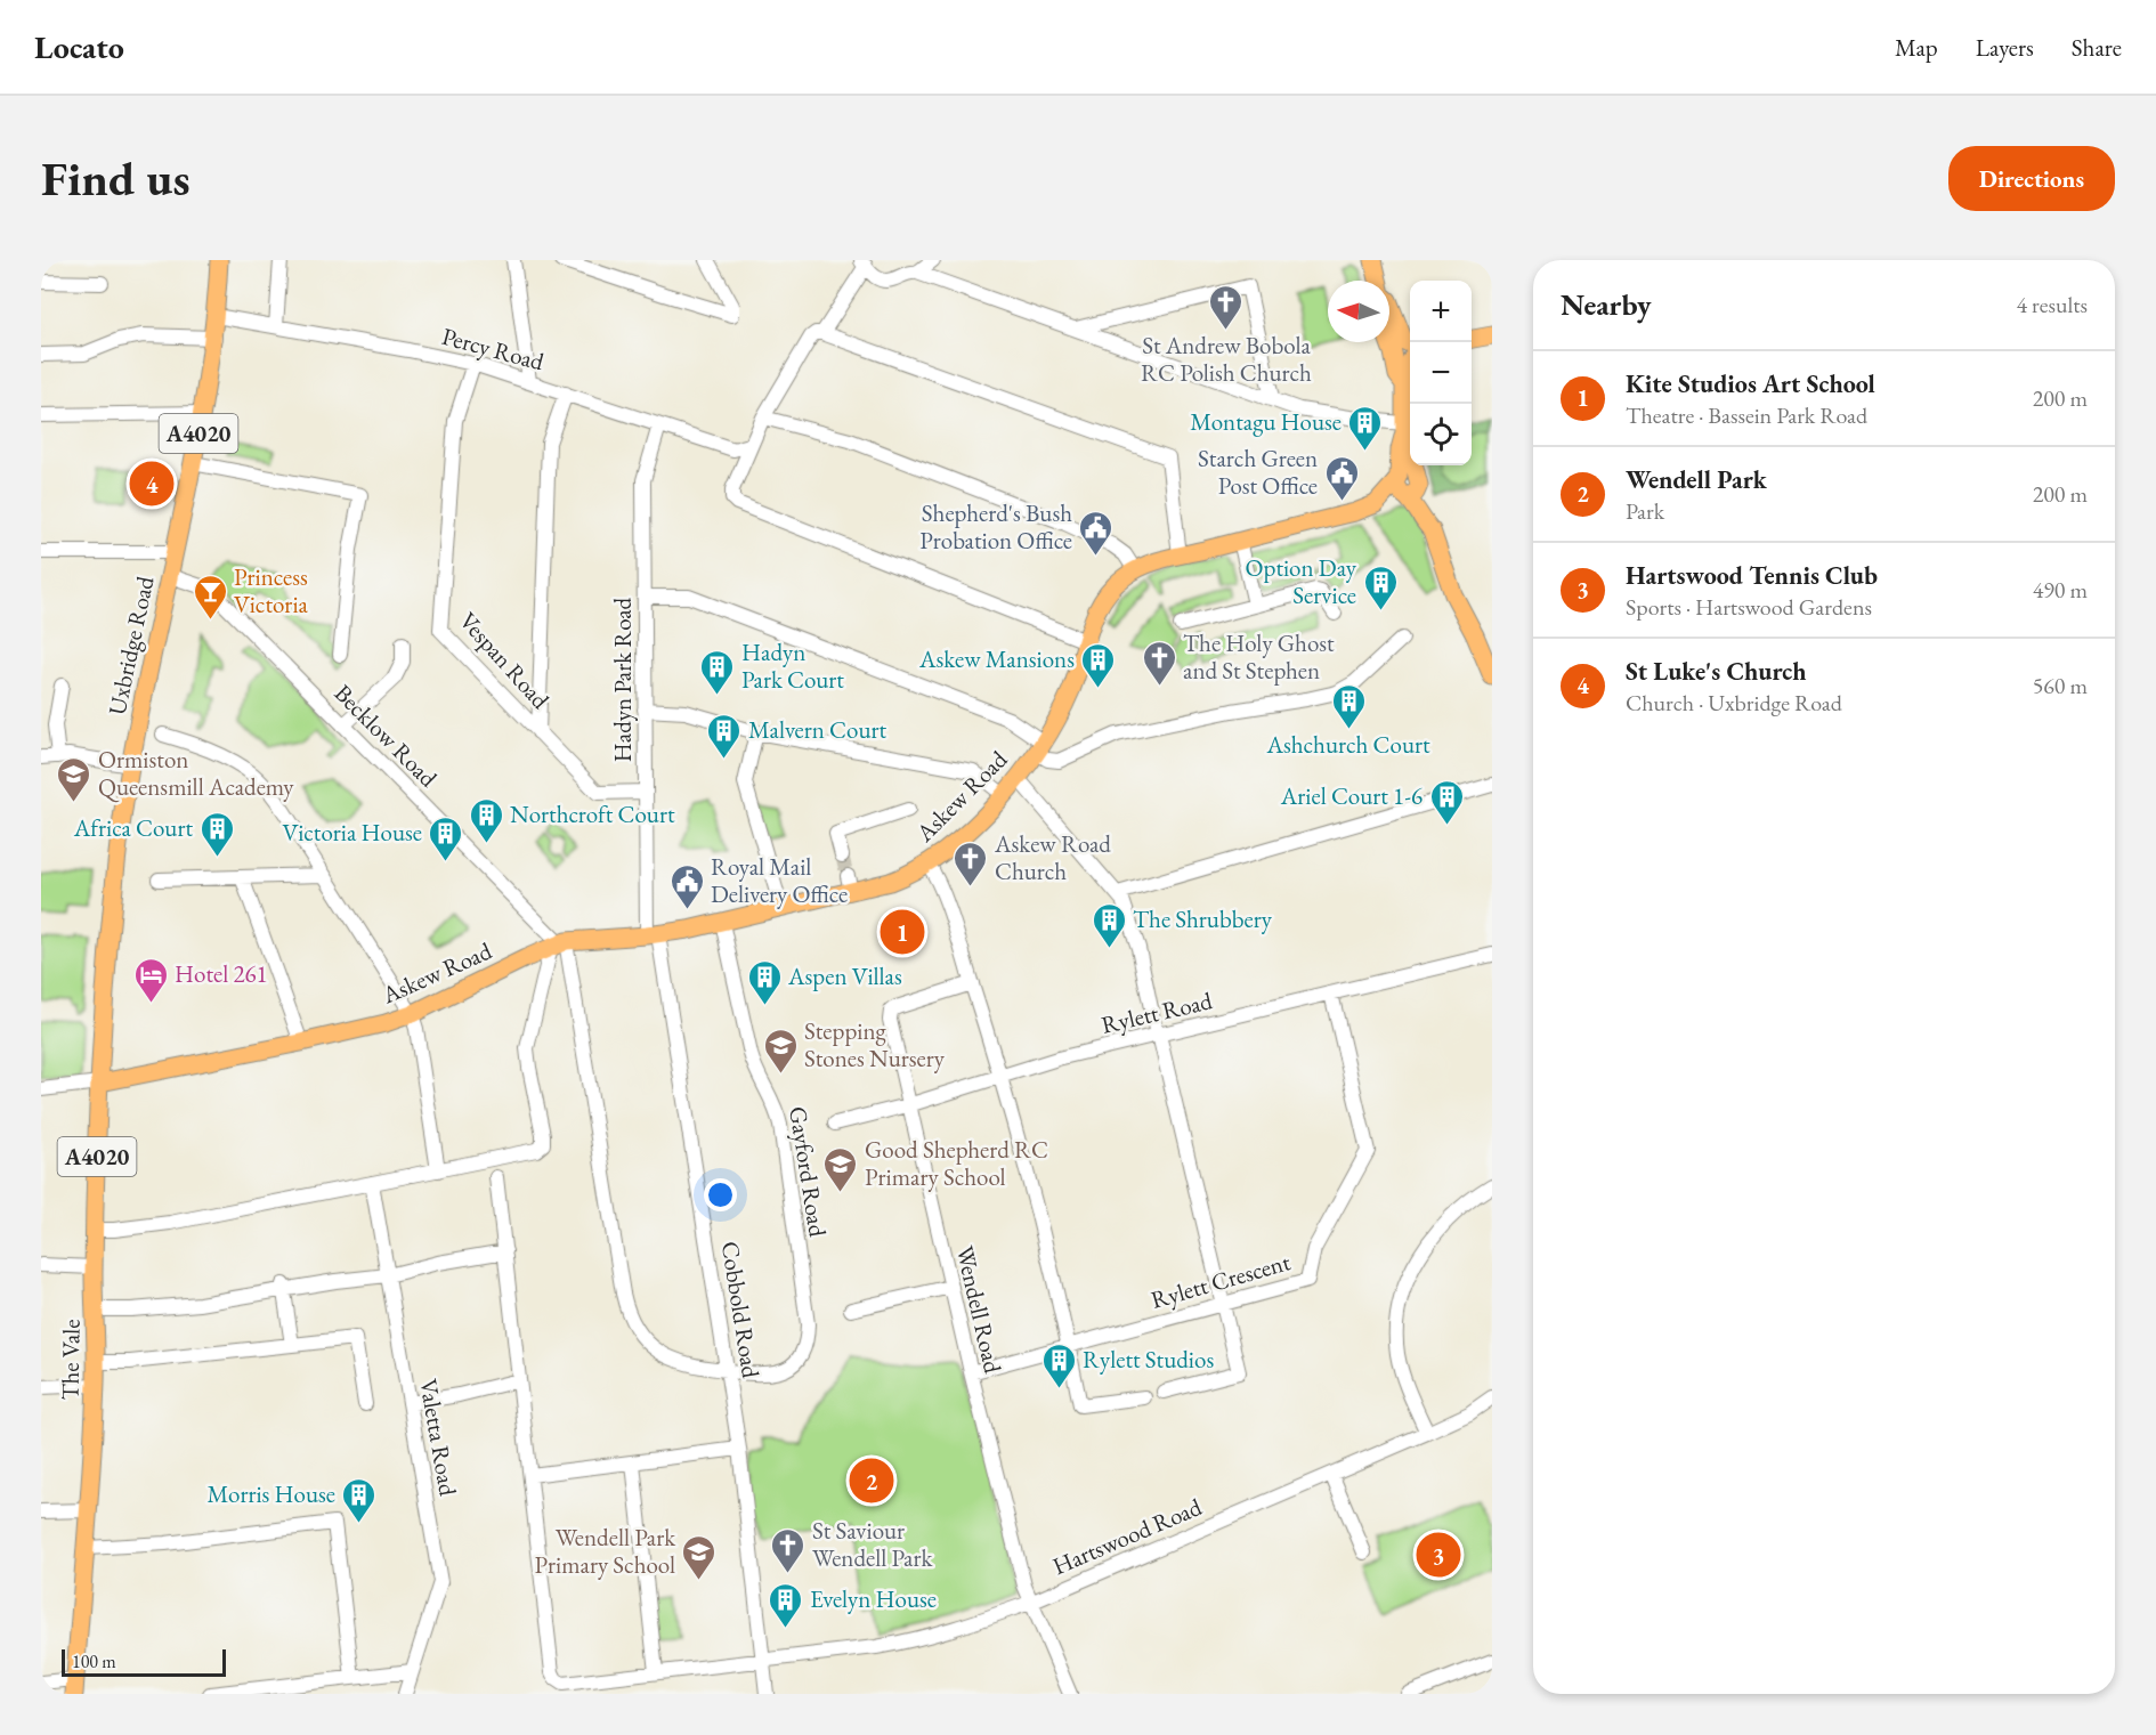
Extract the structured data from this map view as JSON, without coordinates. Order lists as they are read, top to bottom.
{
  "streets": {
    "main road": [
      "A4020",
      "Uxbridge Road",
      "Askew Road",
      "The Vale"
    ],
    "street": [
      "Percy Road",
      "Vespan Road",
      "Hadyn Park Road",
      "Becklow Road",
      "Rylett Road",
      "Gayford Road",
      "Rylett Crescent",
      "Cobbold Road",
      "Wendell Road",
      "Valetta Road",
      "Hartswood Road"
    ]
  },
  "crossings": [
    ["Percy Road", "Uxbridge Road"],
    ["Percy Road", "Vespan Road"],
    ["Percy Road", "Hadyn Park Road"],
    ["A4020", "Uxbridge Road"],
    ["A4020", "Askew Road"],
    ["A4020", "The Vale"],
    ["Uxbridge Road", "Becklow Road"],
    ["Uxbridge Road", "Askew Road"],
    ["Vespan Road", "Hadyn Park Road"],
    ["Hadyn Park Road", "Askew Road"],
    ["Hadyn Park Road", "Cobbold Road"],
    ["Becklow Road", "Askew Road"],
    ["Askew Road", "Gayford Road"],
    ["Askew Road", "Cobbold Road"],
    ["Rylett Road", "Rylett Crescent"],
    ["Rylett Road", "Wendell Road"],
    ["Gayford Road", "Cobbold Road"],
    ["Rylett Crescent", "Wendell Road"],
    ["Cobbold Road", "Hartswood Road"],
    ["Wendell Road", "Hartswood Road"]
  ],
  "places": {
    "church": [
      "St Andrew Bobola RC Polish Church",
      "The Holy Ghost and St Stephen",
      "Askew Road Church",
      "St Saviour Wendell Park"
    ],
    "building": [
      "Montagu House",
      "Option Day Service",
      "Askew Mansions",
      "Hadyn Park Court",
      "Ashchurch Court",
      "Malvern Court",
      "Ariel Court 1-6",
      "Northcroft Court",
      "Africa Court",
      "Victoria House",
      "The Shrubbery",
      "Aspen Villas",
      "Rylett Studios",
      "Morris House",
      "Evelyn House"
    ],
    "public building": ["Starch Green Post Office", "Shepherd's Bush Probation Office", "Royal Mail Delivery Office"],
    "bar": ["Princess Victoria"],
    "school or university": [
      "Ormiston Queensmill Academy",
      "Stepping Stones Nursery",
      "Good Shepherd RC Primary School",
      "Wendell Park Primary School"
    ],
    "hotel": ["Hotel 261"]
  },
  "scale_bar": "100 m",
  "north": "left",
  "page": {
    "header": "Locato",
    "nav": ["Map", "Layers", "Share"],
    "buttons": "Directions",
    "title": "Find us",
    "heading": ["Nearby", "4 results"],
    "map_buttons": ["+", "−"],
    "list": [
      {
        "mark": "1",
        "name": "Kite Studios Art School",
        "note": "Theatre · Bassein Park Road",
        "value": "200 m"
      },
      {
        "mark": "2",
        "name": "Wendell Park",
        "note": "Park",
        "value": "200 m"
      },
      {
        "mark": "3",
        "name": "Hartswood Tennis Club",
        "note": "Sports · Hartswood Gardens",
        "value": "490 m"
      },
      {
        "mark": "4",
        "name": "St Luke's Church",
        "note": "Church · Uxbridge Road",
        "value": "560 m"
      }
    ],
    "pins": [
      "4",
      "1",
      "2",
      "3"
    ],
    "scale": "100 m"
  }
}
